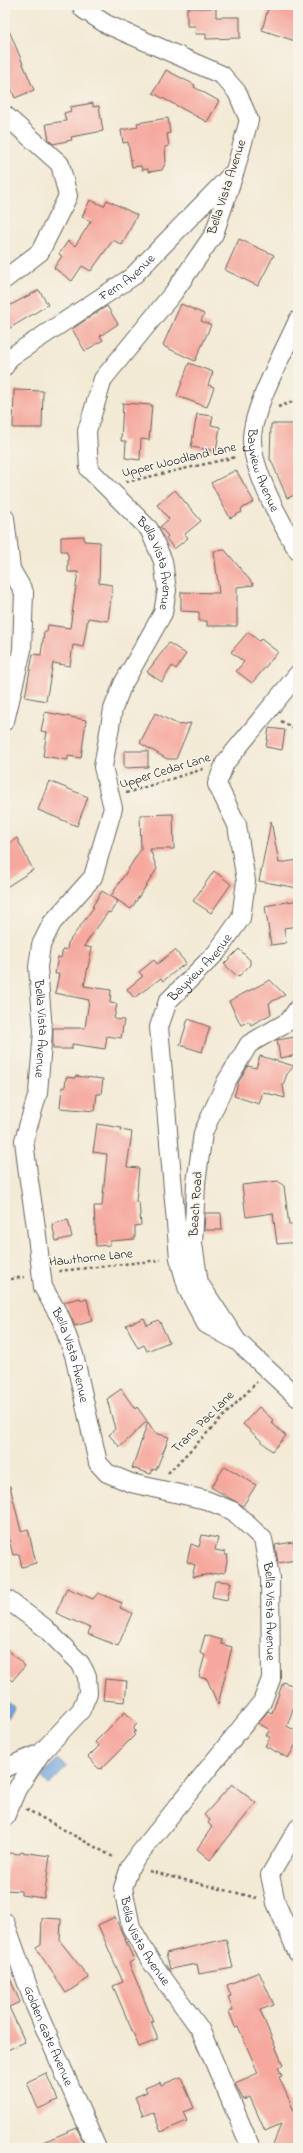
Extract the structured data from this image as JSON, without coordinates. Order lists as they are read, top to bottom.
{
  "streets": {
    "street": [
      "Bella Vista Avenue",
      "Fern Avenue",
      "Bayview Avenue",
      "Beach Road",
      "Golden Gate Avenue"
    ],
    "path": [
      "Upper Woodland Lane",
      "Upper Cedar Lane",
      "Hawthorne Lane",
      "Trans Pac Lane"
    ]
  },
  "crossings": [
    ["Bella Vista Avenue", "Fern Avenue"],
    ["Bella Vista Avenue", "Upper Woodland Lane"],
    ["Bella Vista Avenue", "Upper Cedar Lane"],
    ["Bella Vista Avenue", "Hawthorne Lane"],
    ["Bella Vista Avenue", "Trans Pac Lane"],
    ["Upper Woodland Lane", "Bayview Avenue"],
    ["Bayview Avenue", "Upper Cedar Lane"],
    ["Bayview Avenue", "Beach Road"],
    ["Bayview Avenue", "Hawthorne Lane"],
    ["Beach Road", "Trans Pac Lane"]
  ]
}
